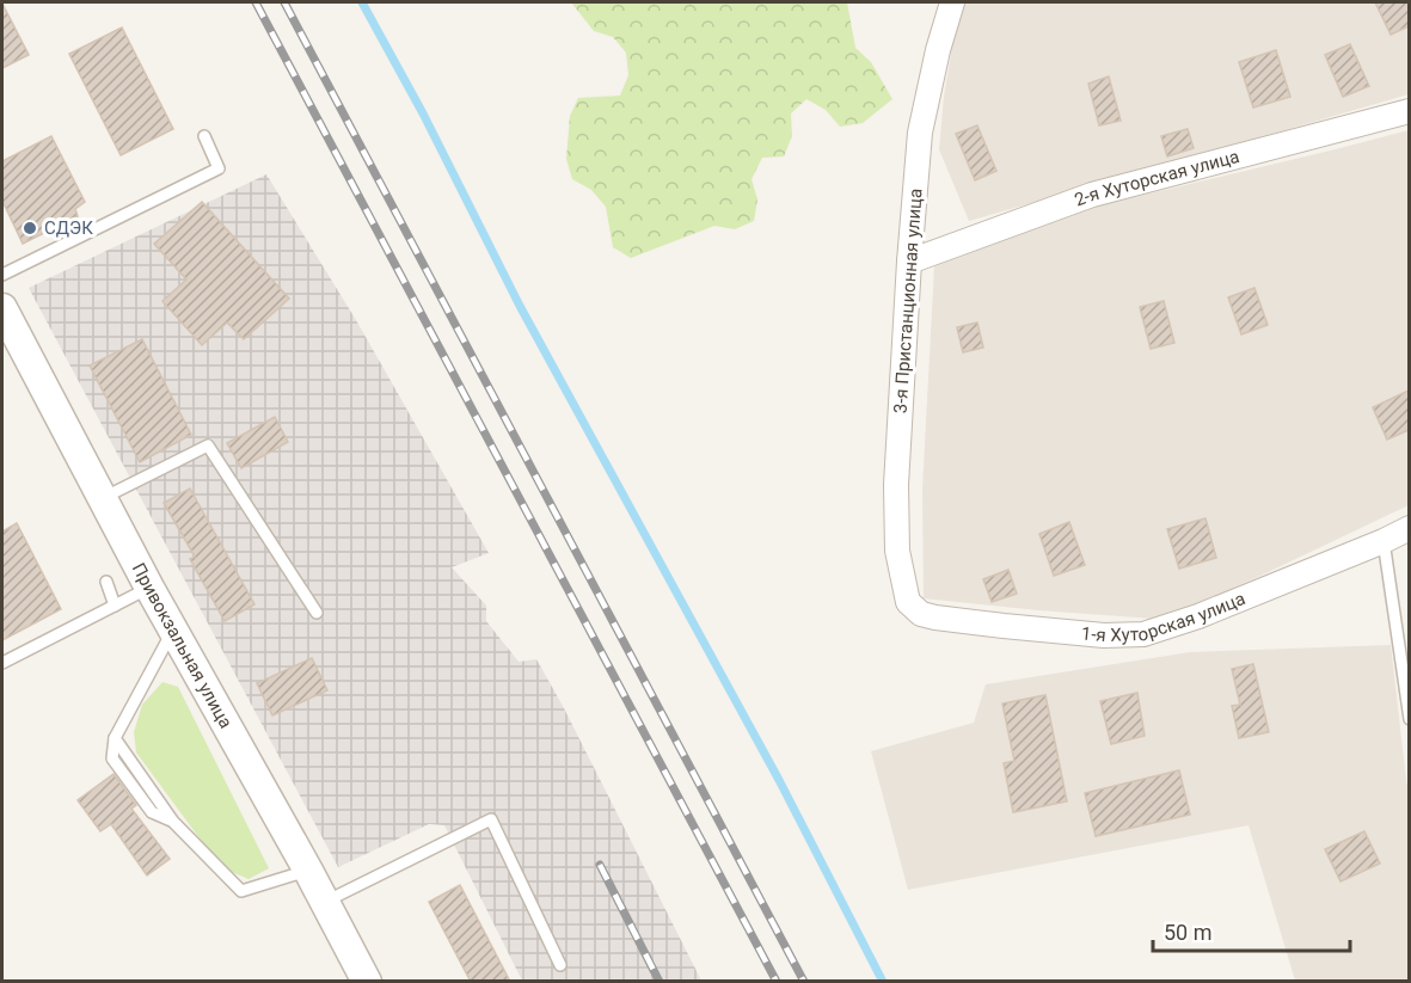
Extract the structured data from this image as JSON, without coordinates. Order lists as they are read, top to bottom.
{
  "streets": {
    "street": [
      "2-я Хуторская улица",
      "3-я Пристанционная улица",
      "1-я Хуторская улица",
      "Привокзальная улица"
    ]
  },
  "crossings": [
    ["2-я Хуторская улица", "3-я Пристанционная улица"],
    ["3-я Пристанционная улица", "1-я Хуторская улица"]
  ],
  "places": ["СДЭК"],
  "scale_bar": "50 m"
}
